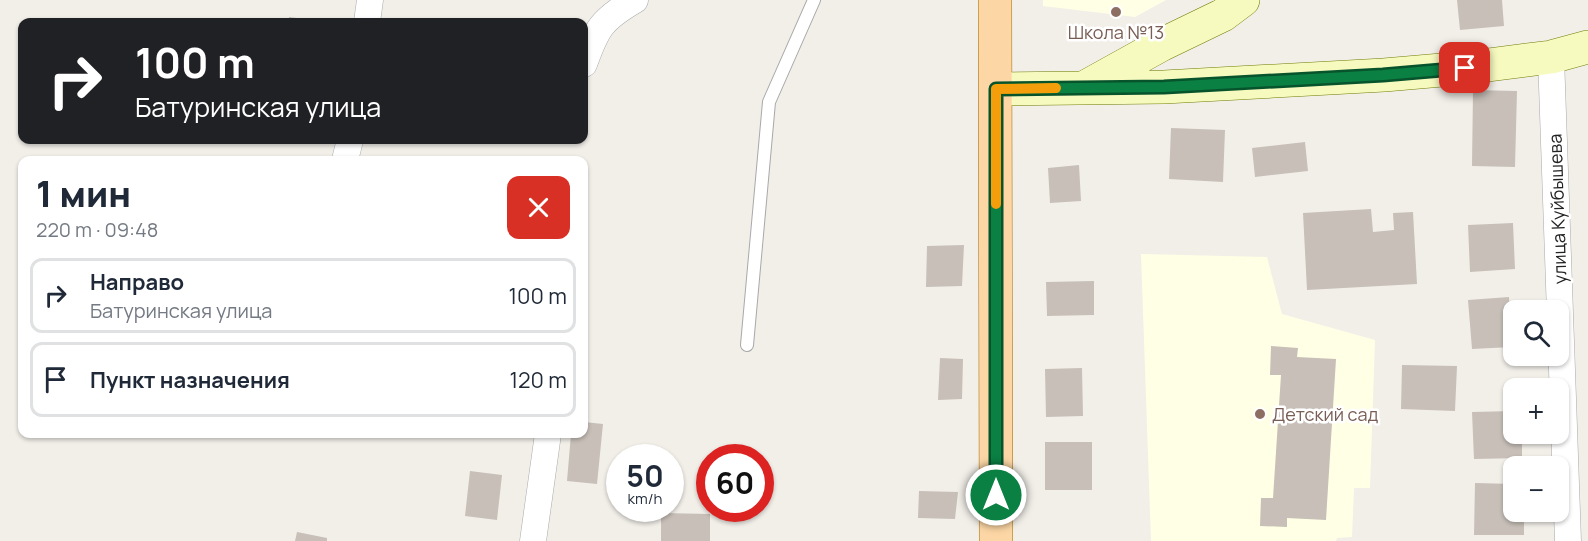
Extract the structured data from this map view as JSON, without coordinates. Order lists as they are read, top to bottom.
{
  "streets": {
    "street": ["улица Куйбышева"]
  },
  "places": ["Школа №13", "Детский сад"],
  "page": {
    "turn": ["100 m", "Батуринская улица"],
    "heading": ["1 мин", "220 m · 09:48"],
    "list": [
      {
        "name": "Направо",
        "note": "Батуринская улица",
        "value": "100 m"
      },
      {
        "name": "Пункт назначения",
        "value": "120 m"
      }
    ],
    "map_buttons": ["+", "−"],
    "speed": "50 km/h",
    "limit": "60"
  }
}
